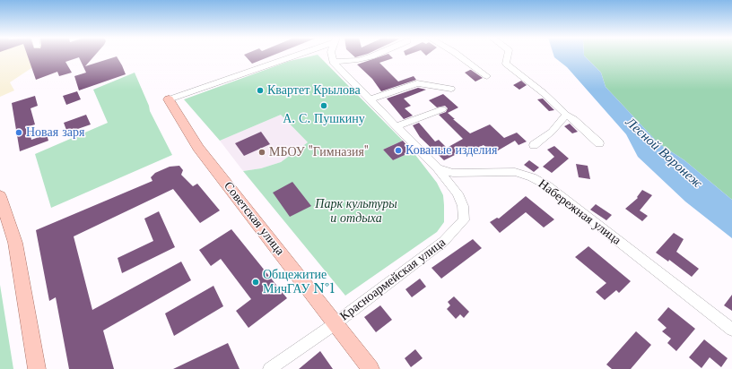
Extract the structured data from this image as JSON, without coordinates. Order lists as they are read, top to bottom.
{
  "streets": {
    "main road": ["Советская улица"],
    "street": ["Набережная улица", "Красноармейская улица"]
  },
  "crossings": [
    ["Набережная улица", "Красноармейская улица"],
    ["Советская улица", "Красноармейская улица"]
  ],
  "water": ["Лесной Воронеж"],
  "parks": ["Парк культуры и отдыха"],
  "places": [
    "Квартет Крылова",
    "А. С. Пушкину",
    "Новая заря",
    "Кованые изделия",
    "МБОУ \"Гимназия\"",
    "Общежитие МичГАУ №1"
  ]
}
